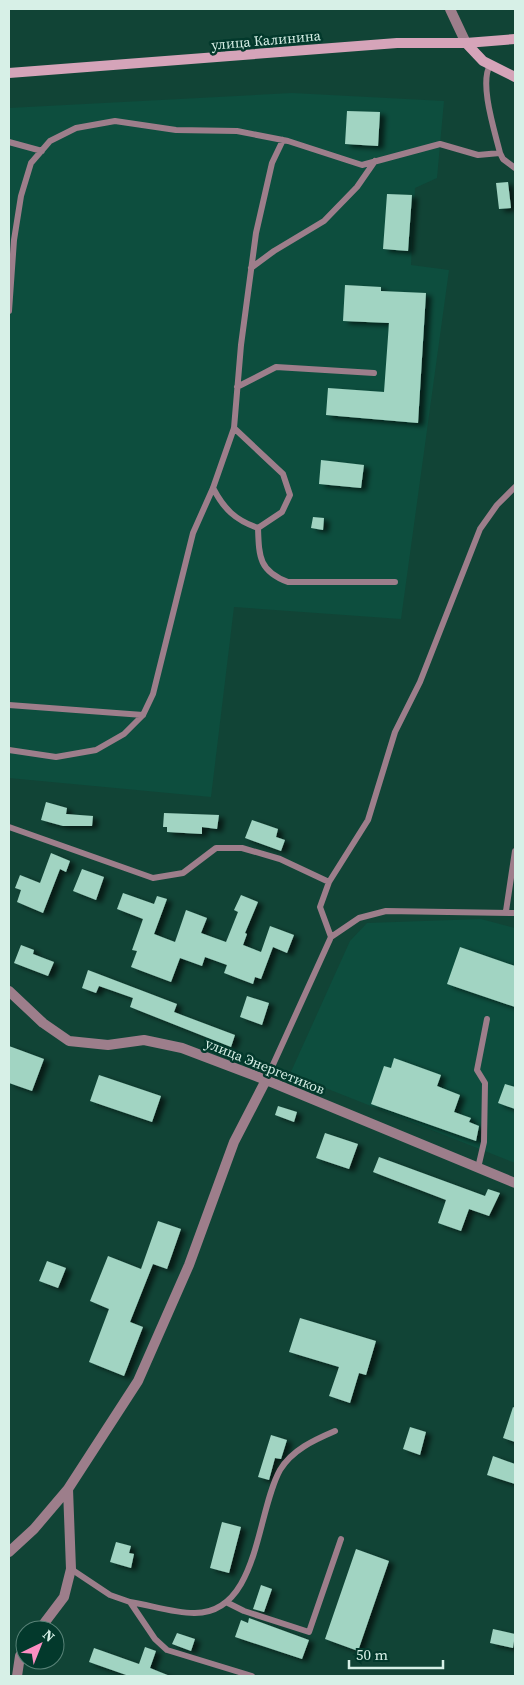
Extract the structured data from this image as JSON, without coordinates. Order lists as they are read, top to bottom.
{
  "streets": {
    "main road": ["улица Калинина"],
    "street": ["улица Энергетиков"]
  },
  "scale_bar": "50 m",
  "north": "top right"
}
